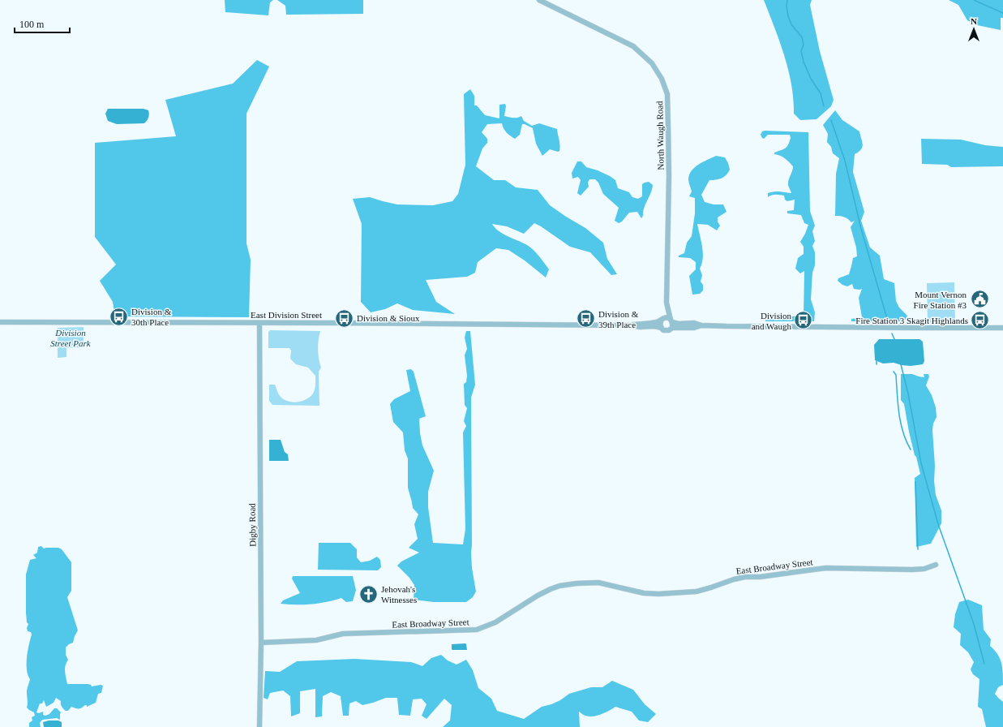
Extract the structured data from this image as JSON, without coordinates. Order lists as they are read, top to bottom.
{
  "streets": {
    "street": [
      "North Waugh Road",
      "East Division Street",
      "Digby Road",
      "East Broadway Street"
    ]
  },
  "crossings": [
    ["North Waugh Road", "East Division Street"],
    ["East Division Street", "Digby Road"],
    ["Digby Road", "East Broadway Street"]
  ],
  "parks": ["Division Street Park"],
  "places": {
    "public building": ["Mount Vernon Fire Station #3"],
    "bus stop": [
      "Division & 30th Place",
      "Division & Sioux",
      "Division & 39th Place",
      "Division and Waugh",
      "Fire Station 3 Skagit Highlands"
    ],
    "church": ["Jehovah's Witnesses"]
  },
  "scale_bar": "100 m",
  "north": "top"
}
